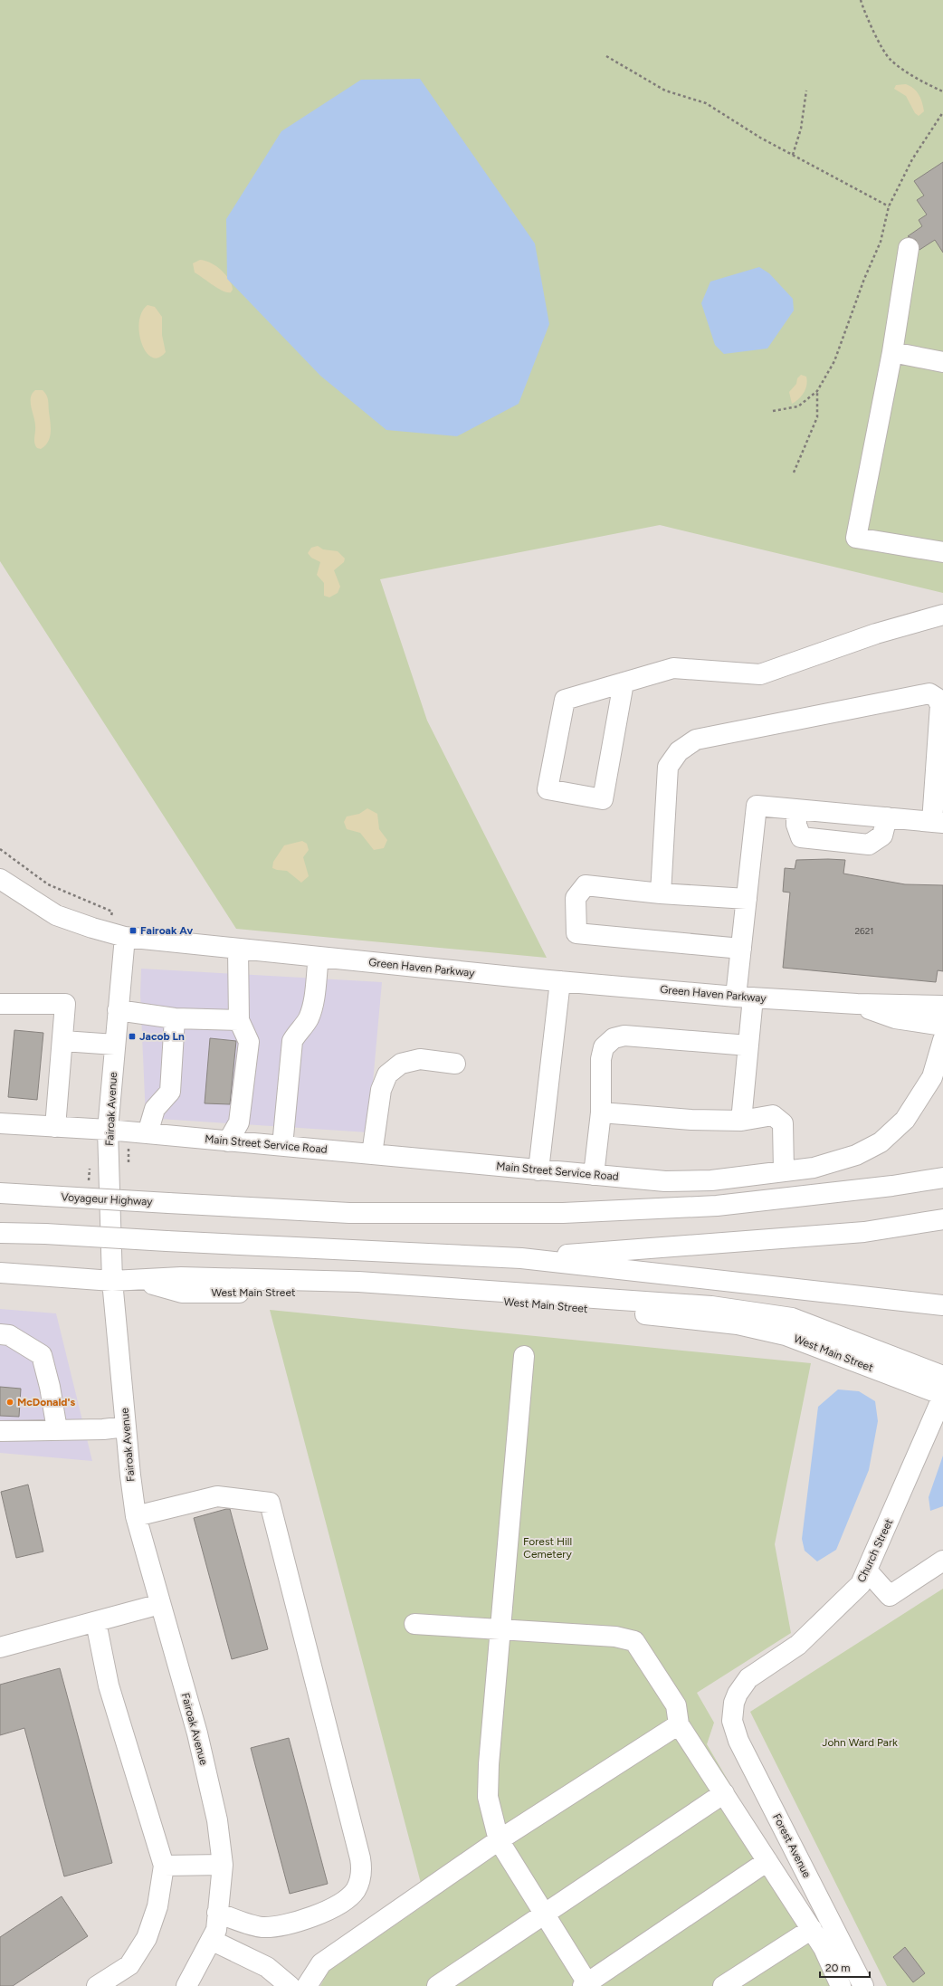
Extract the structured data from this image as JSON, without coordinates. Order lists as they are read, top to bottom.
{
  "streets": {
    "main road": [
      "Green Haven Parkway",
      "Fairoak Avenue",
      "Main Street Service Road",
      "Voyageur Highway",
      "West Main Street",
      "Church Street",
      "Forest Avenue"
    ]
  },
  "crossings": [
    ["Green Haven Parkway", "Fairoak Avenue"],
    ["Fairoak Avenue", "Main Street Service Road"],
    ["Fairoak Avenue", "West Main Street"],
    ["West Main Street", "Church Street"],
    ["Church Street", "Forest Avenue"]
  ],
  "parks": ["Forest Hill Cemetery", "John Ward Park"],
  "places": {
    "transit": ["Fairoak Av", "Jacob Ln"],
    "other": ["McDonald's"]
  },
  "house_numbers": ["2621"],
  "scale_bar": "20 m"
}
